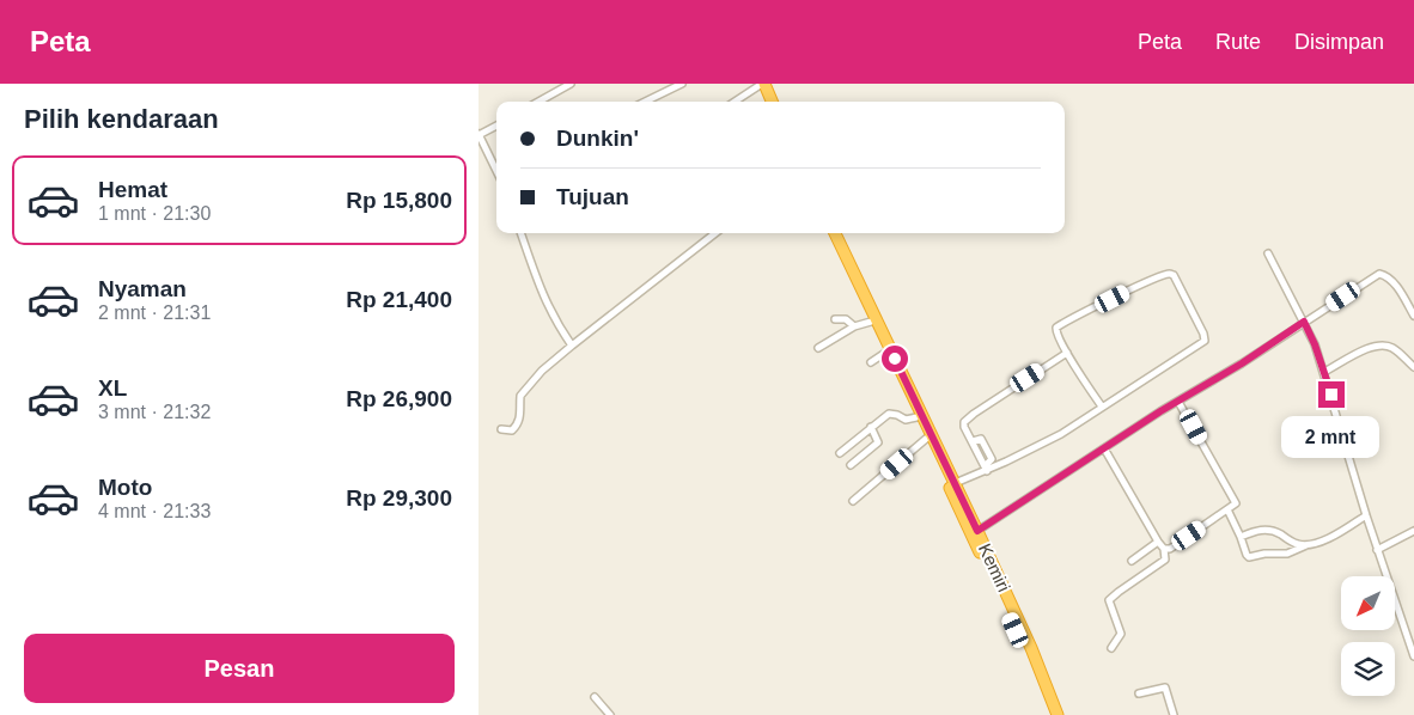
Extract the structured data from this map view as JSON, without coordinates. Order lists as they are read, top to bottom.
{
  "streets": {
    "highway": ["Kemiri"]
  },
  "north": "bottom left",
  "page": {
    "header": "Peta",
    "nav": ["Peta", "Rute", "Disimpan"],
    "heading": "Pilih kendaraan",
    "banner": ["Dunkin'", "Tujuan"],
    "list": [
      {
        "name": "Hemat",
        "note": "1 mnt · 21:30",
        "value": "Rp 15,800"
      },
      {
        "name": "Nyaman",
        "note": "2 mnt · 21:31",
        "value": "Rp 21,400"
      },
      {
        "name": "XL",
        "note": "3 mnt · 21:32",
        "value": "Rp 26,900"
      },
      {
        "name": "Moto",
        "note": "4 mnt · 21:33",
        "value": "Rp 29,300"
      }
    ],
    "bubble": "2 mnt",
    "buttons": "Pesan"
  }
}
